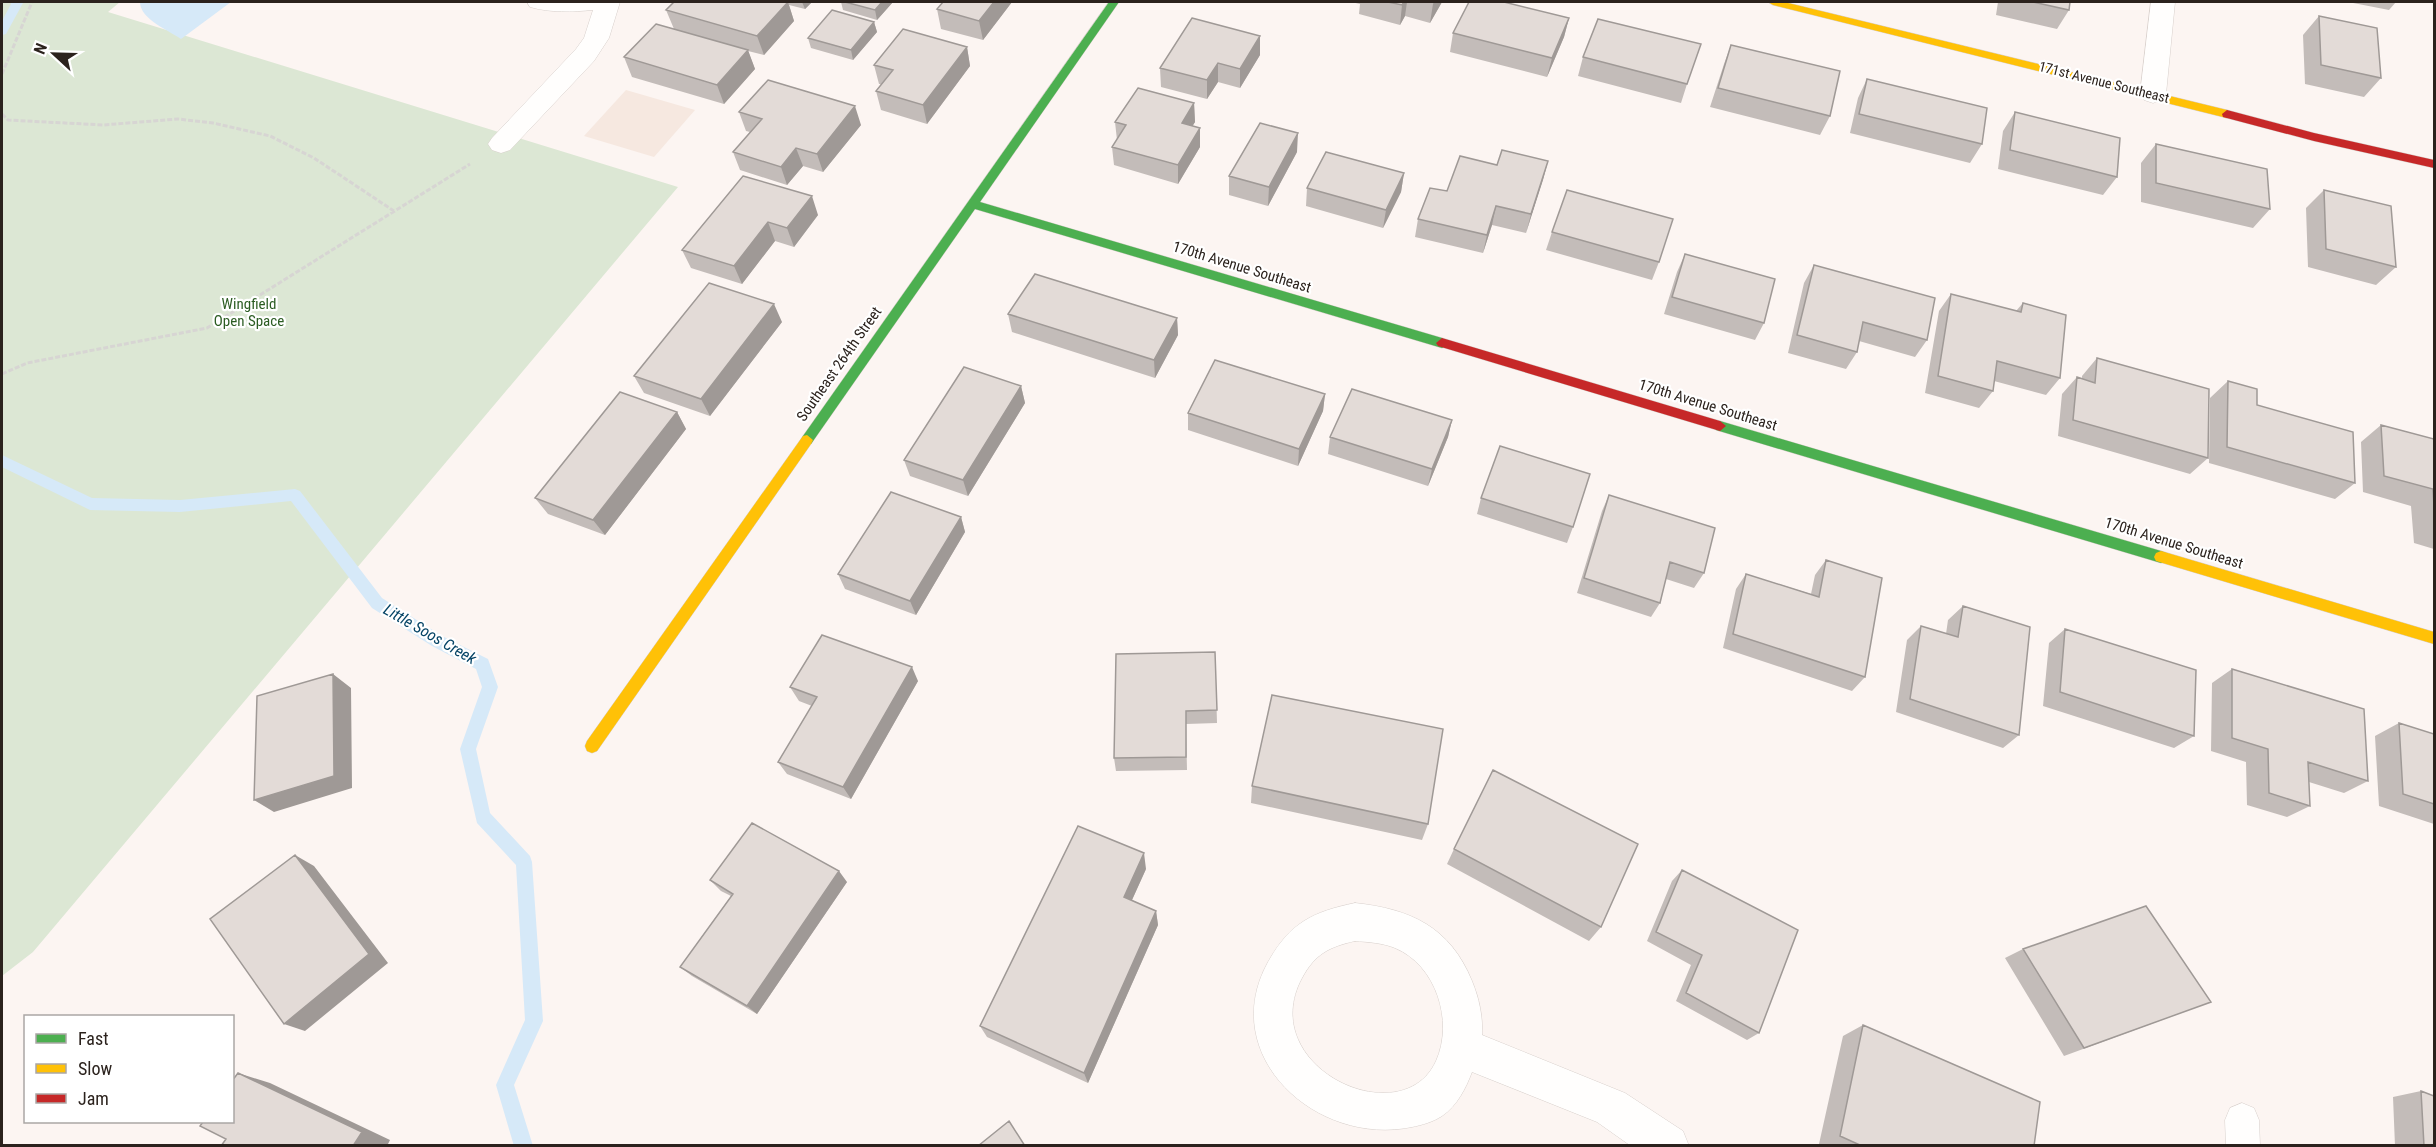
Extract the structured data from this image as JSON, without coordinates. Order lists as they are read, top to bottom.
{
  "streets": {
    "street": ["171st Avenue Southeast", "170th Avenue Southeast", "Southeast 264th Street"]
  },
  "crossings": [
    ["170th Avenue Southeast", "Southeast 264th Street"]
  ],
  "water": ["Little Soos Creek"],
  "parks": ["Wingfield Open Space"],
  "legend": ["Fast", "Slow", "Jam"],
  "north": "left"
}
